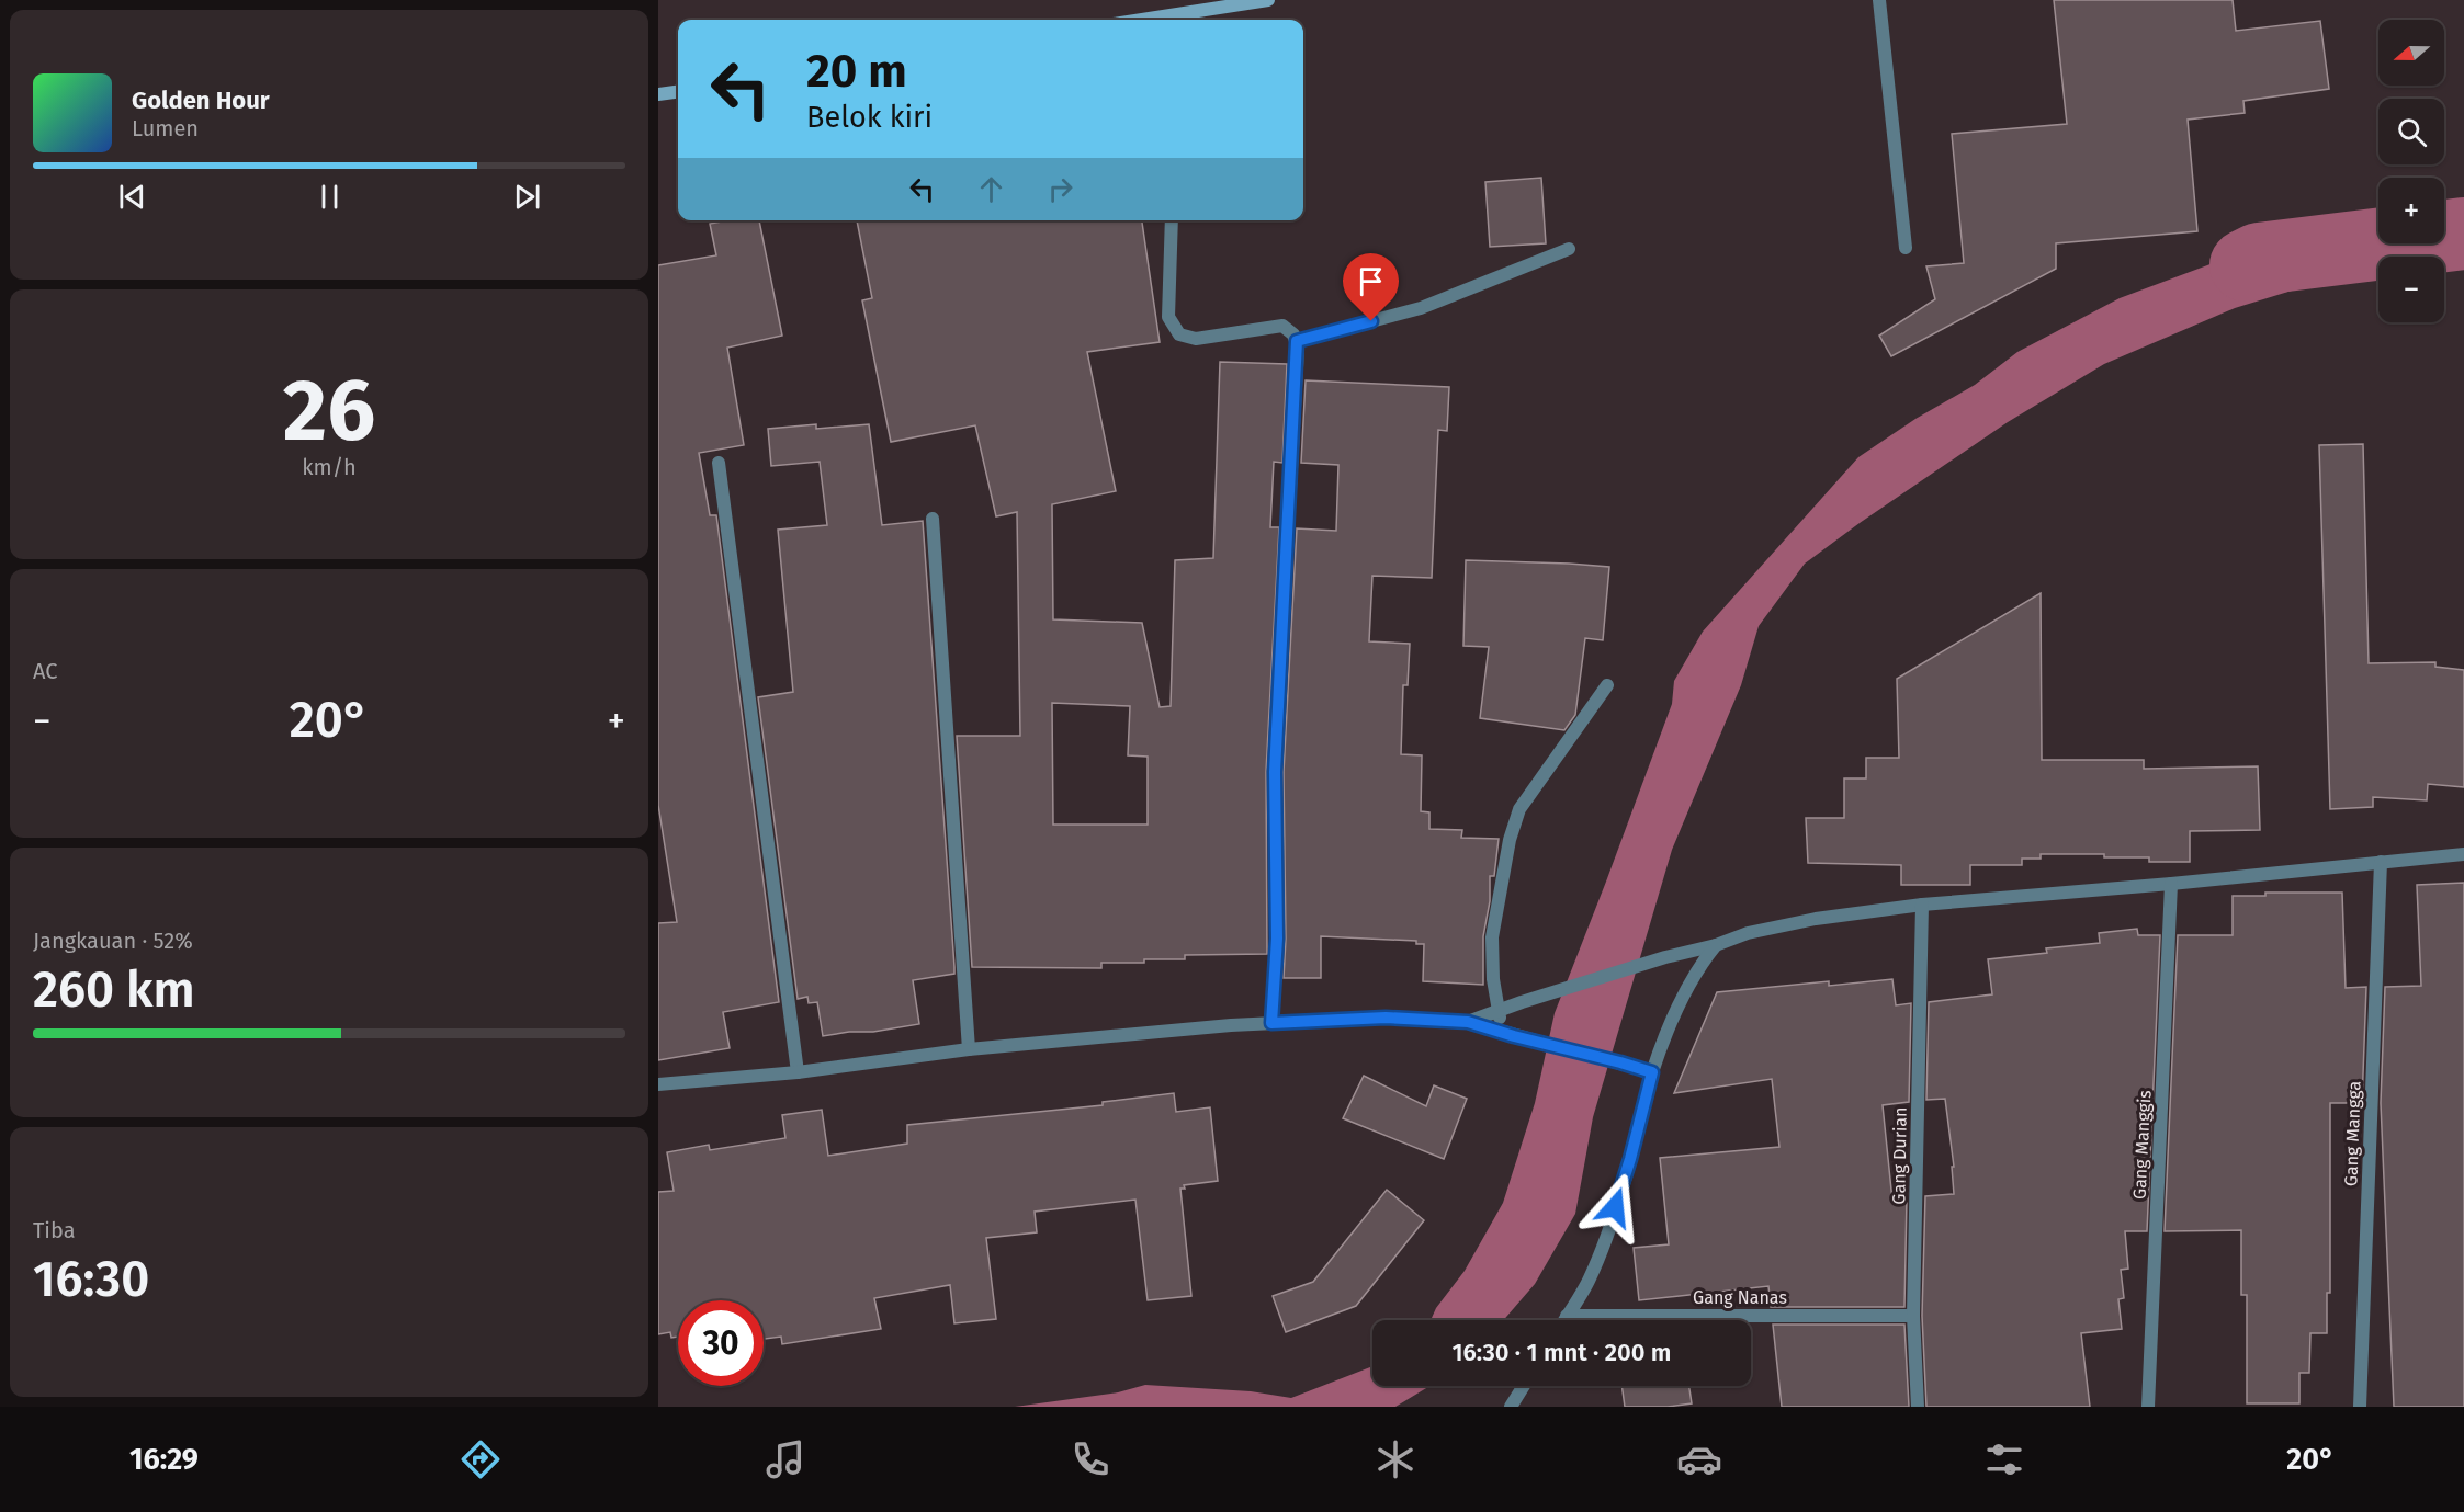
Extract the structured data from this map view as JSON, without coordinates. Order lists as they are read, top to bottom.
{
  "streets": {
    "street": [
      "Gang Mangga",
      "Gang Manggis",
      "Gang Durian",
      "Gang Nanas"
    ]
  },
  "crossings": [
    ["Gang Durian", "Gang Nanas"]
  ],
  "north": "left",
  "page": {
    "map_buttons": ["+", "−"],
    "turn": ["20 m", "Belok kiri"],
    "song": ["Golden Hour", "Lumen"],
    "tile": [
      ["26", "km/h"],
      "AC",
      ["Jangkauan · 52%", "260 km"],
      ["Tiba", "16:30"]
    ],
    "heat": ["−", "20°", "+"],
    "limit": "30",
    "trip": "16:30 · 1 mnt · 200 m",
    "tabs": ["16:29", "20°"]
  }
}
